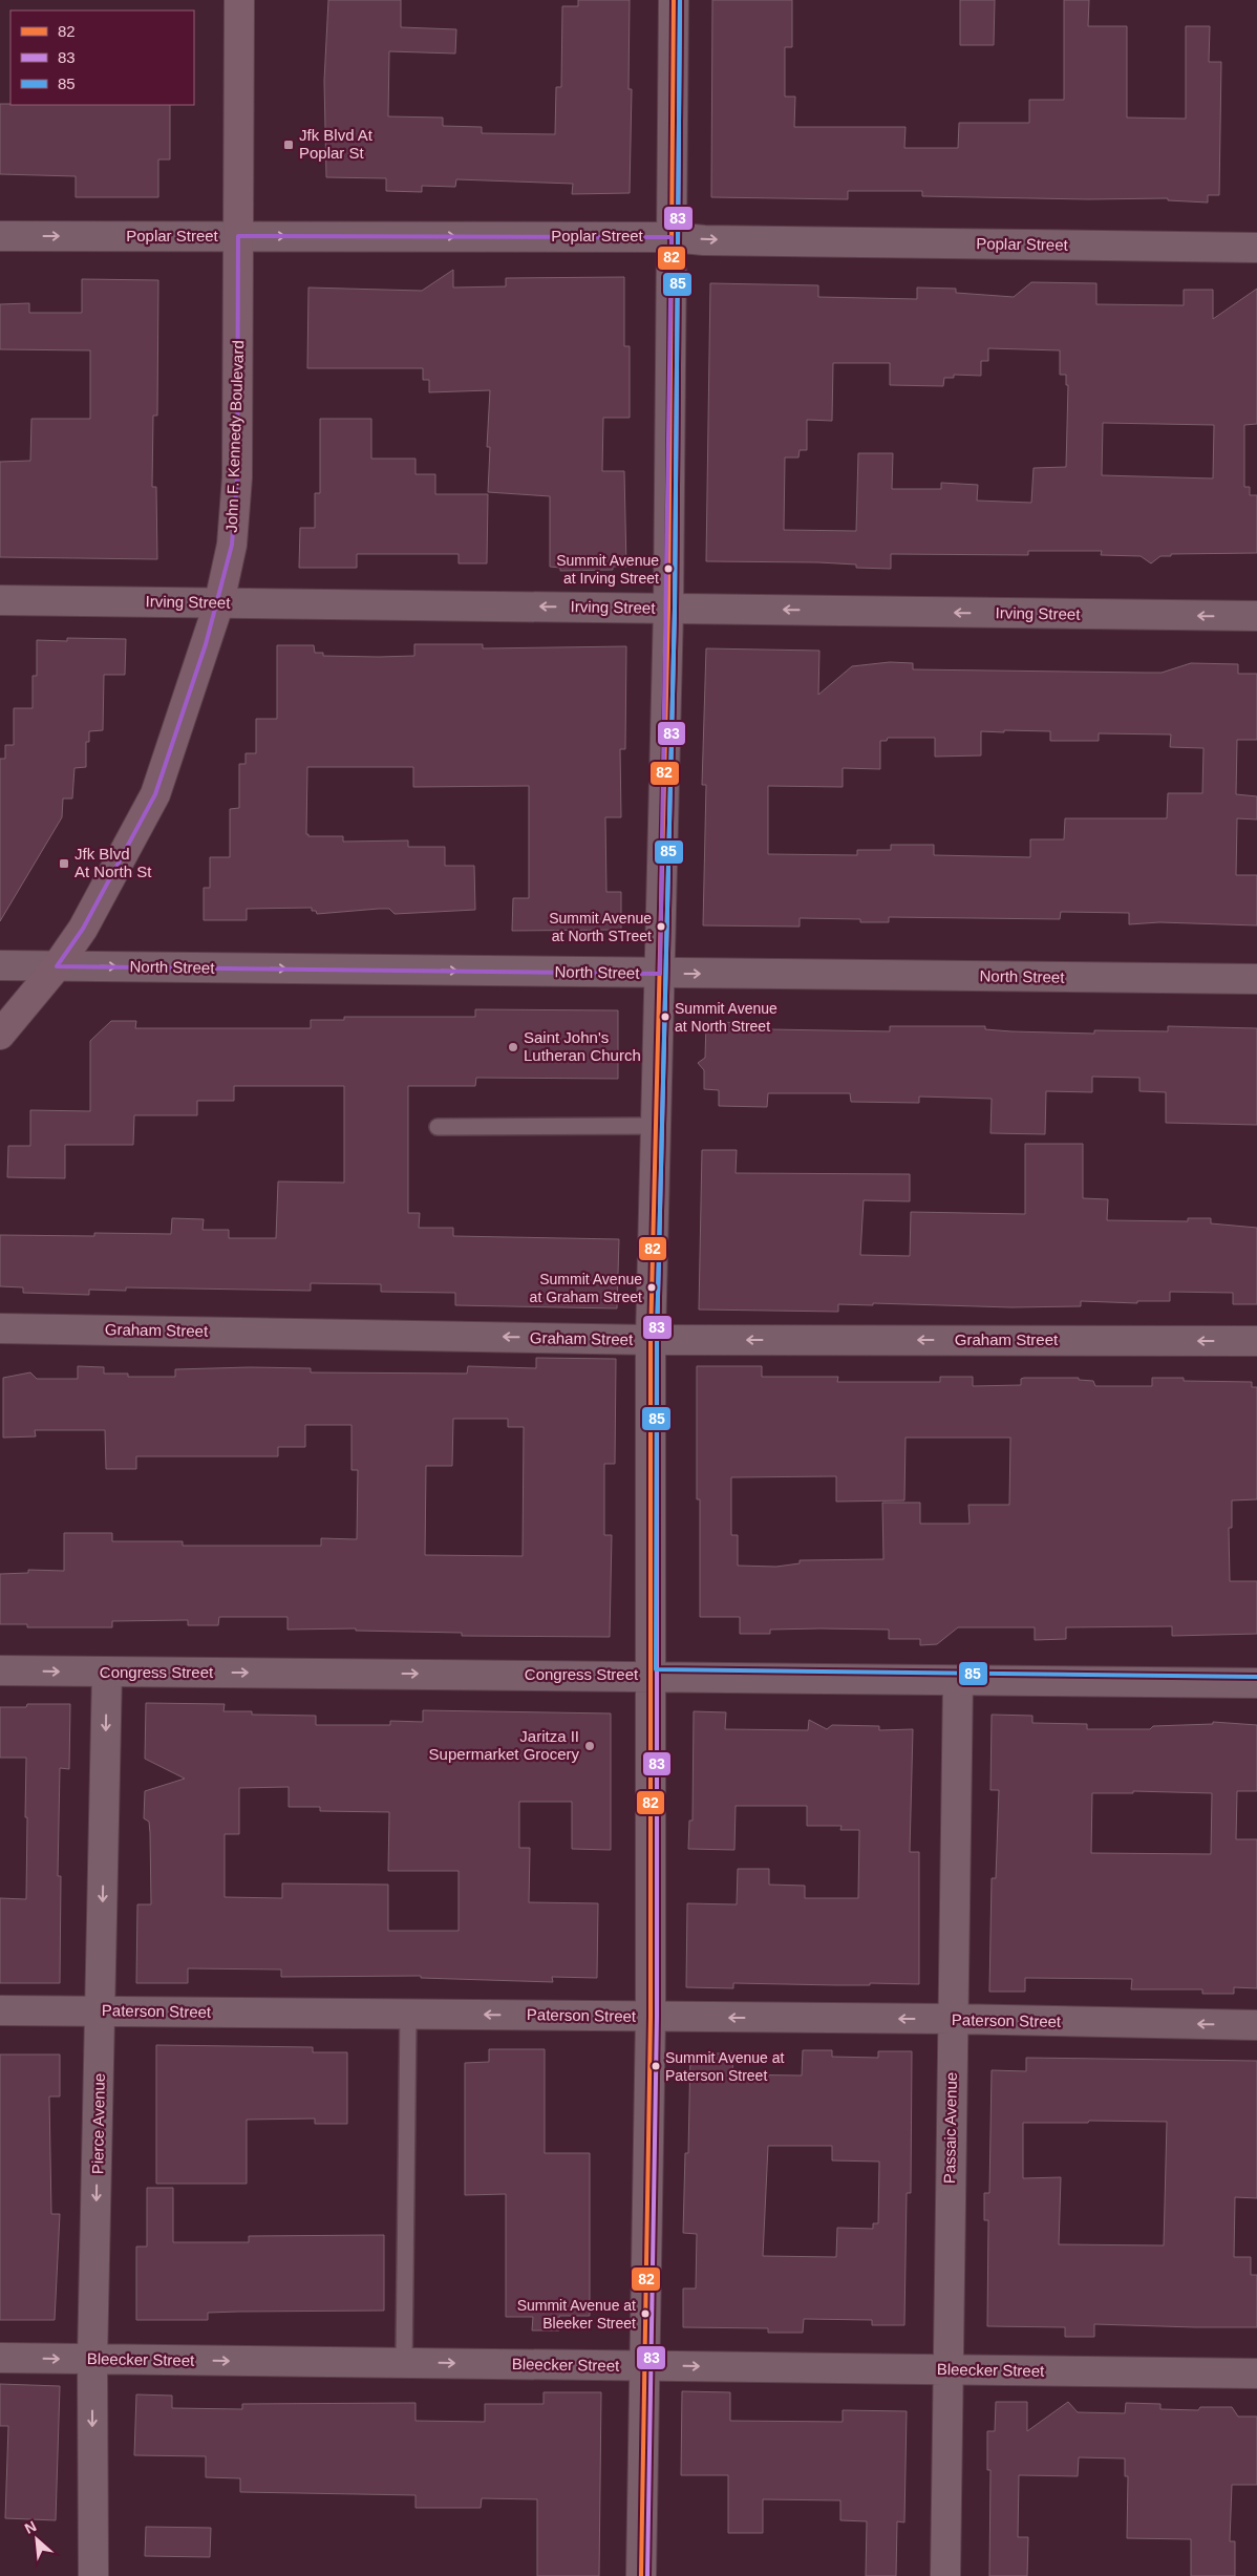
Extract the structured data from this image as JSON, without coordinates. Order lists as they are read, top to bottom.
{
  "streets": {
    "main road": ["John F. Kennedy Boulevard"],
    "street": [
      "Poplar Street",
      "Irving Street",
      "North Street",
      "Graham Street",
      "Congress Street",
      "Paterson Street",
      "Pierce Avenue",
      "Passaic Avenue",
      "Bleecker Street"
    ]
  },
  "crossings": [
    ["Poplar Street", "John F. Kennedy Boulevard"],
    ["John F. Kennedy Boulevard", "Irving Street"],
    ["John F. Kennedy Boulevard", "North Street"],
    ["Congress Street", "Pierce Avenue"],
    ["Congress Street", "Passaic Avenue"],
    ["Paterson Street", "Pierce Avenue"],
    ["Paterson Street", "Passaic Avenue"],
    ["Pierce Avenue", "Bleecker Street"],
    ["Passaic Avenue", "Bleecker Street"]
  ],
  "one_way": [
    "Poplar Street",
    "Irving Street",
    "North Street",
    "Graham Street",
    "Congress Street",
    "Paterson Street",
    "Pierce Avenue",
    "Bleecker Street"
  ],
  "places": {
    "transit": ["Jfk Blvd At Poplar St", "Jfk Blvd At North St"],
    "other": [
      "Summit Avenue at Irving Street",
      "Summit Avenue at North STreet",
      "Summit Avenue at North Street",
      "Saint John's Lutheran Church",
      "Summit Avenue at Graham Street",
      "Jaritza II Supermarket Grocery",
      "Summit Avenue at Paterson Street",
      "Summit Avenue at Bleeker Street"
    ]
  },
  "lines": ["transit line 82", "transit line 83", "transit line 85"],
  "legend": ["82", "83", "85"],
  "north": "top left"
}
